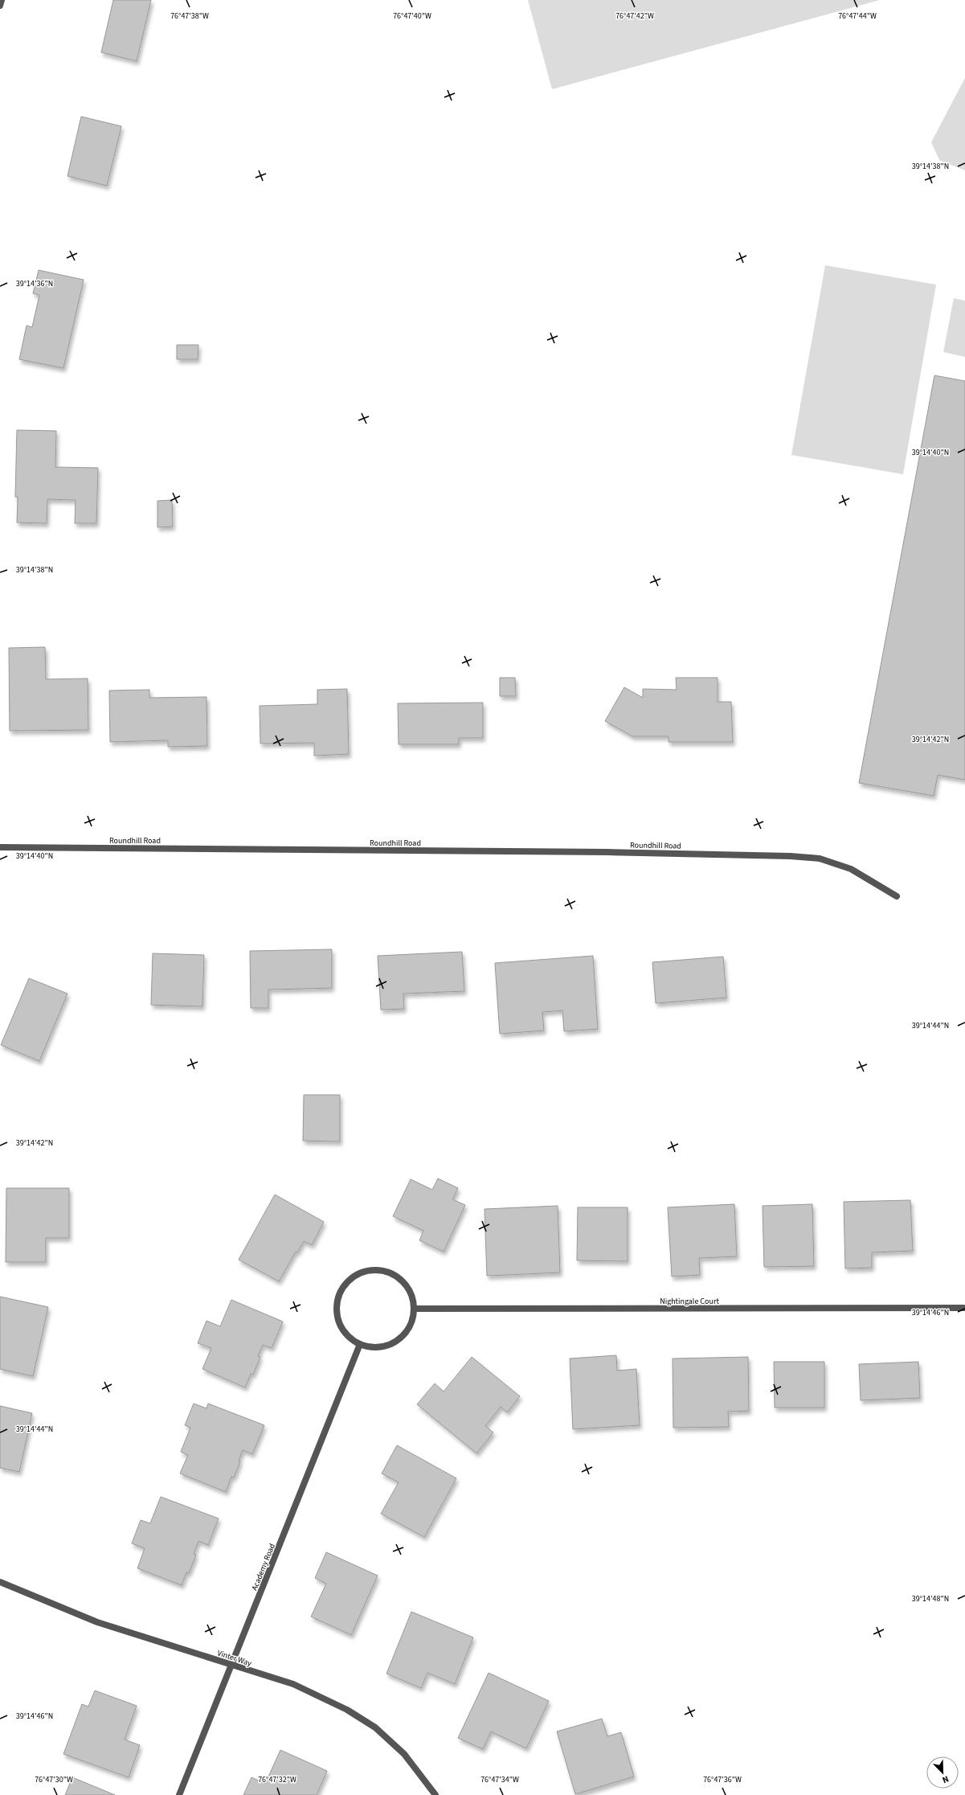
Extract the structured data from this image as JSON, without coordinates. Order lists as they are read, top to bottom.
{
  "streets": {
    "street": [
      "Roundhill Road",
      "Nightingale Court",
      "Academy Road",
      "Vinter Way"
    ]
  },
  "crossings": [
    ["Nightingale Court", "Academy Road"],
    ["Academy Road", "Vinter Way"]
  ],
  "north": "bottom right",
  "coordinates": [
    "76°47'38\"W",
    "76°47'40\"W",
    "76°47'42\"W",
    "76°47'44\"W",
    "39°14'38\"N",
    "39°14'36\"N",
    "39°14'40\"N",
    "39°14'42\"N",
    "39°14'44\"N",
    "39°14'46\"N",
    "39°14'48\"N",
    "76°47'30\"W",
    "76°47'32\"W",
    "76°47'34\"W",
    "76°47'36\"W"
  ]
}
